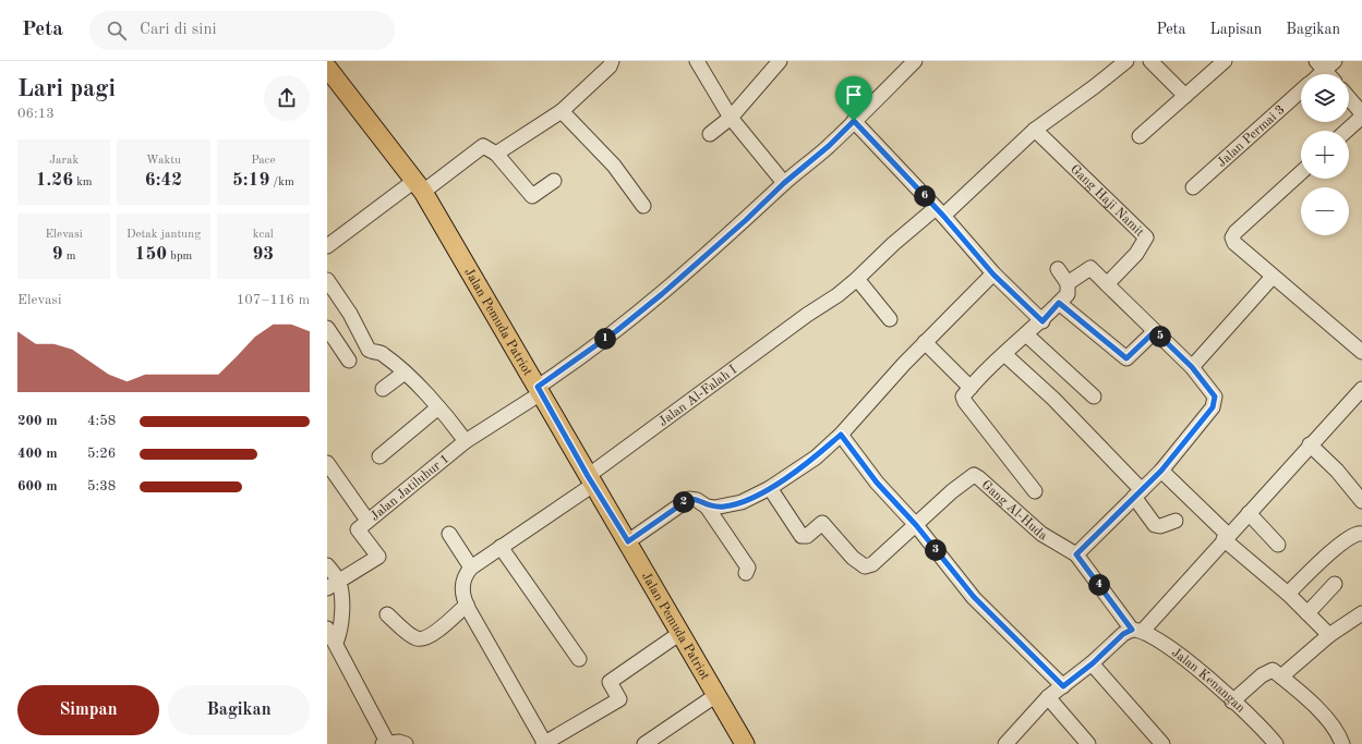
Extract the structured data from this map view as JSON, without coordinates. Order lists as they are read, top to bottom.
{
  "streets": {
    "main road": ["Jalan Pemuda Patriot"],
    "street": [
      "Jalan Permai 3",
      "Gang Haji Namit",
      "Jalan Al-Falah I",
      "Jalan Jatiluhur 1",
      "Gang Al-Huda",
      "Jalan Kenangan"
    ]
  },
  "crossings": [
    ["Gang Haji Namit", "Jalan Al-Falah I"],
    ["Jalan Pemuda Patriot", "Jalan Al-Falah I"],
    ["Jalan Pemuda Patriot", "Jalan Jatiluhur 1"]
  ],
  "page": {
    "header": "Peta",
    "search": "Cari di sini",
    "nav": ["Peta", "Lapisan", "Bagikan"],
    "heading": ["Lari pagi", "06:13"],
    "map_buttons": ["+", "−"],
    "stats": [
      ["Jarak", "1.26 km"],
      ["Waktu", "6:42"],
      ["Pace", "5:19 /km"],
      ["Elevasi", "9 m"],
      ["Detak jantung", "150 bpm"],
      ["kcal", "93"]
    ],
    "pins": [
      "6",
      "5",
      "1",
      "2",
      "3",
      "4"
    ],
    "chart": ["Elevasi", "107–116 m"],
    "list": [
      {
        "name": "200 m",
        "note": "4:58"
      },
      {
        "name": "400 m",
        "note": "5:26"
      },
      {
        "name": "600 m",
        "note": "5:38"
      }
    ],
    "buttons": ["Simpan", "Bagikan"]
  }
}
